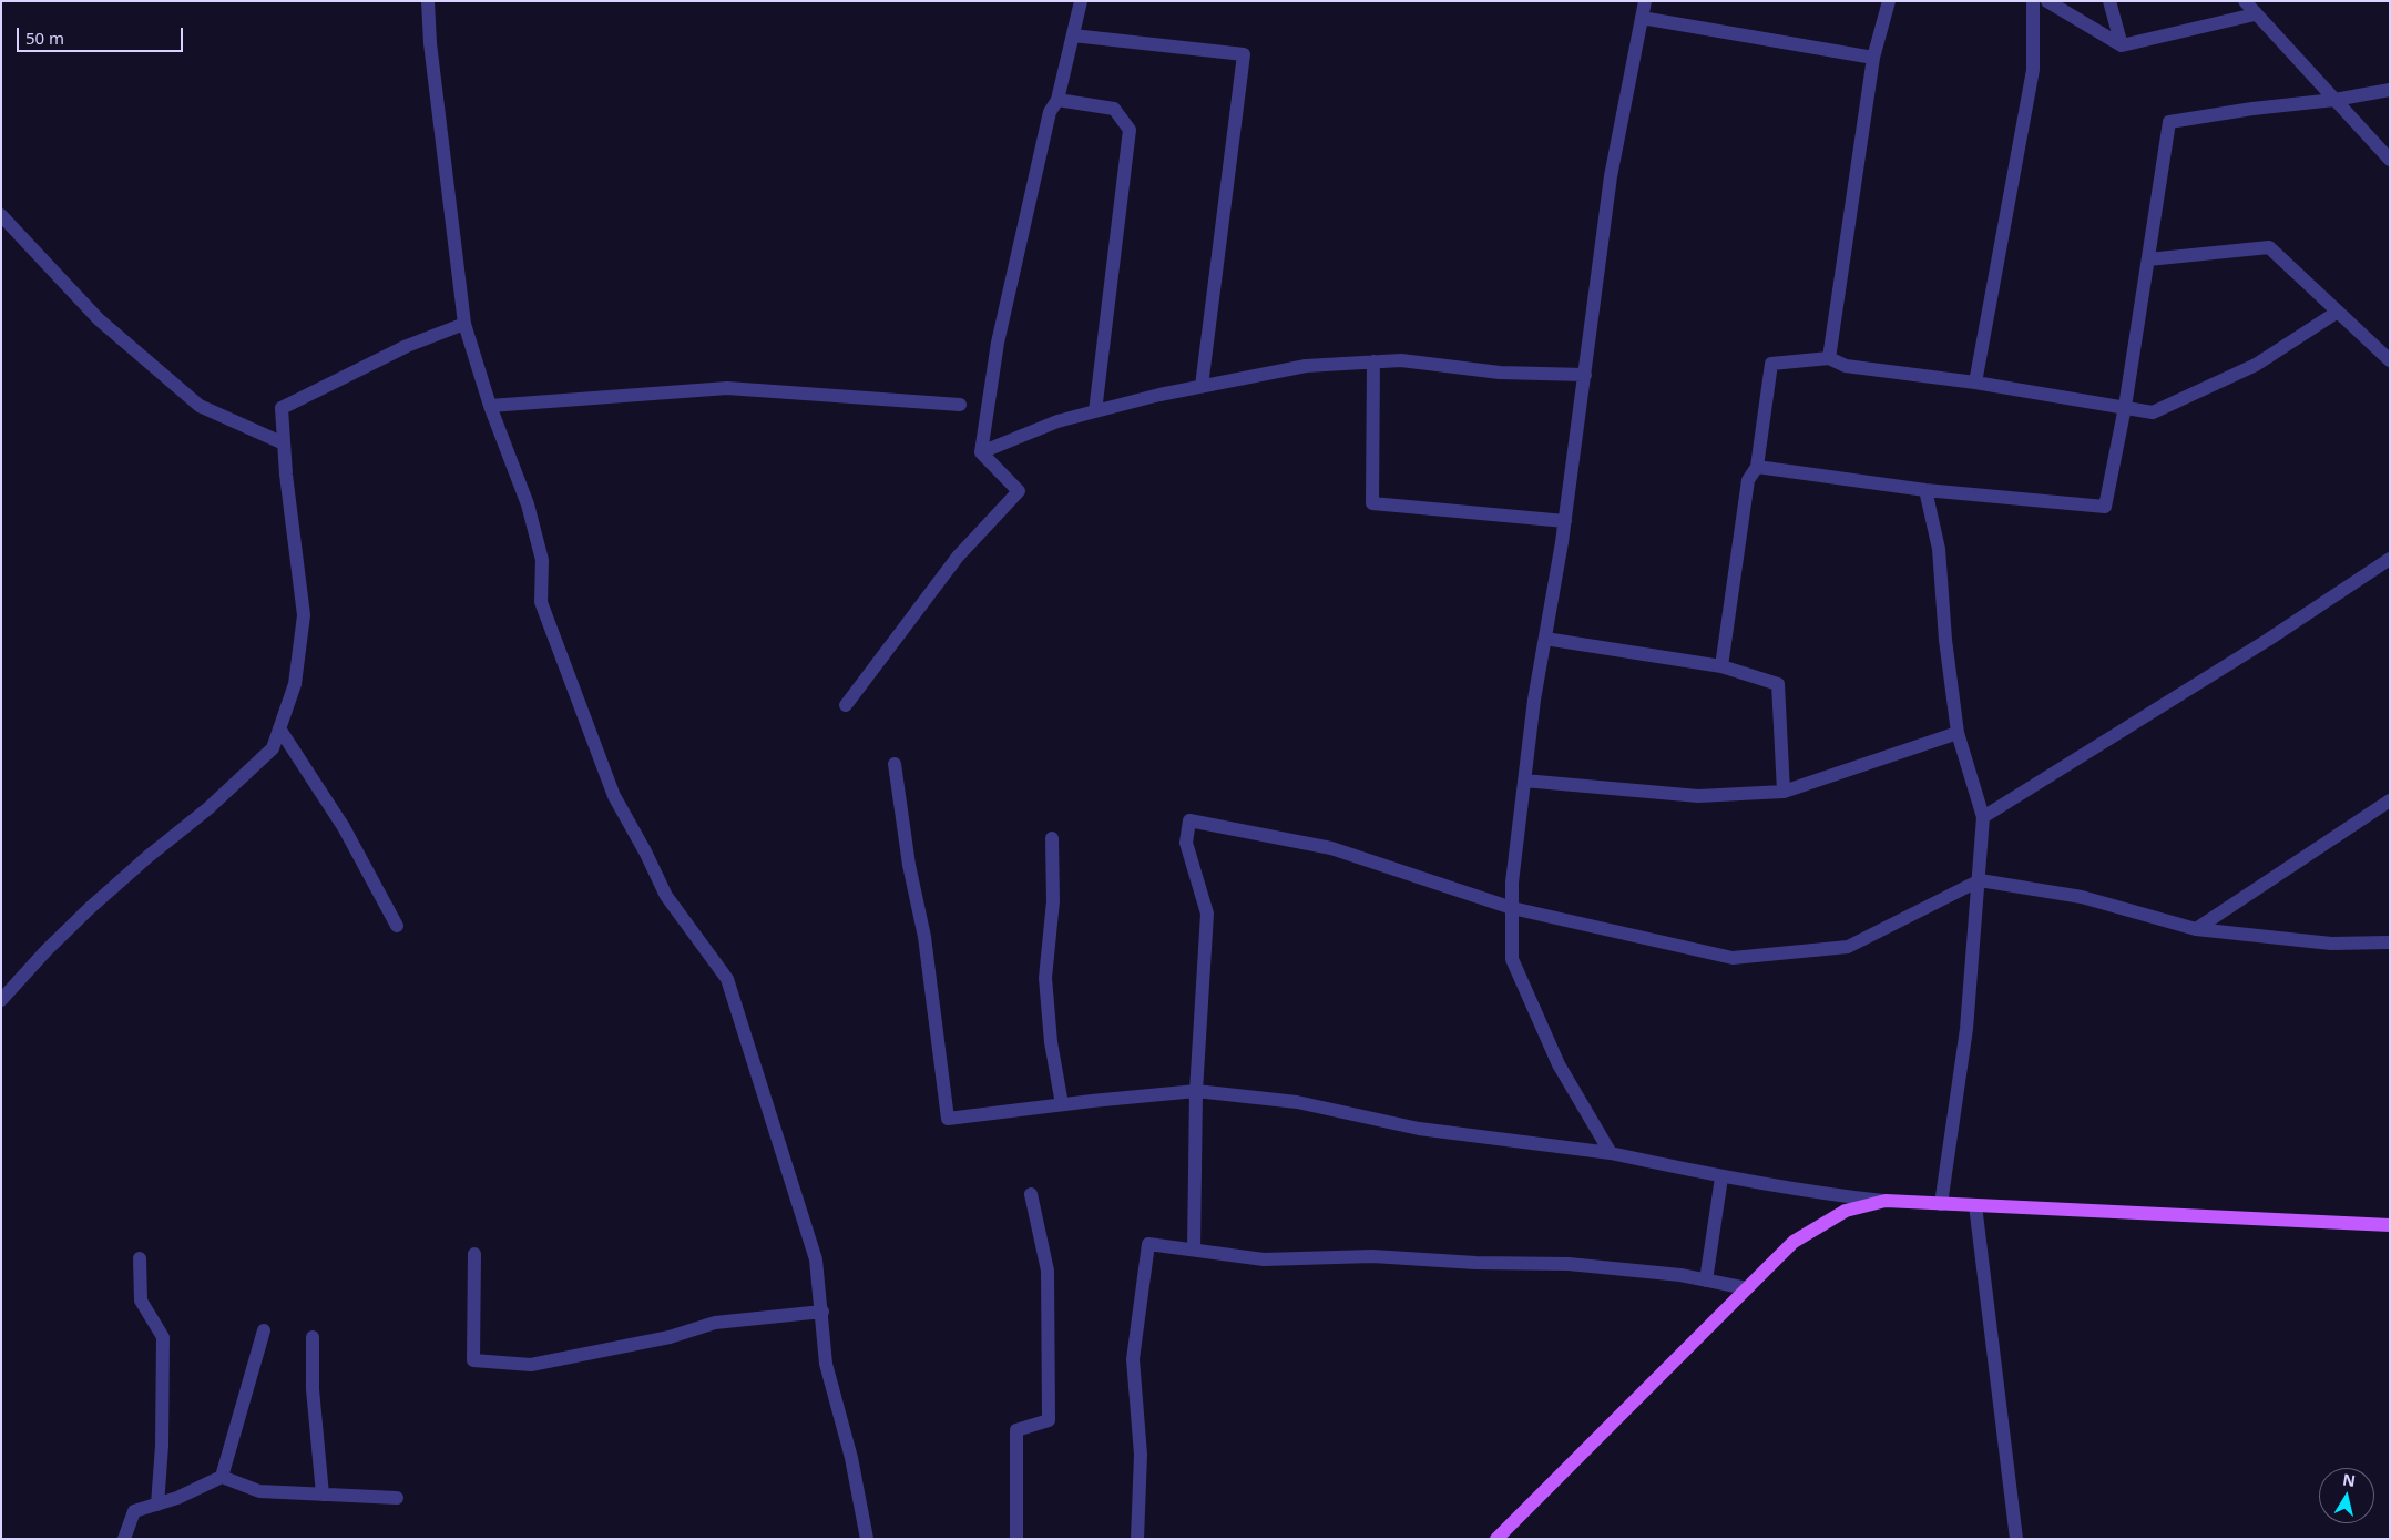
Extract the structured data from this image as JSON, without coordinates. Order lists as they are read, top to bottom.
{
  "scale_bar": "50 m",
  "north": "top"
}
